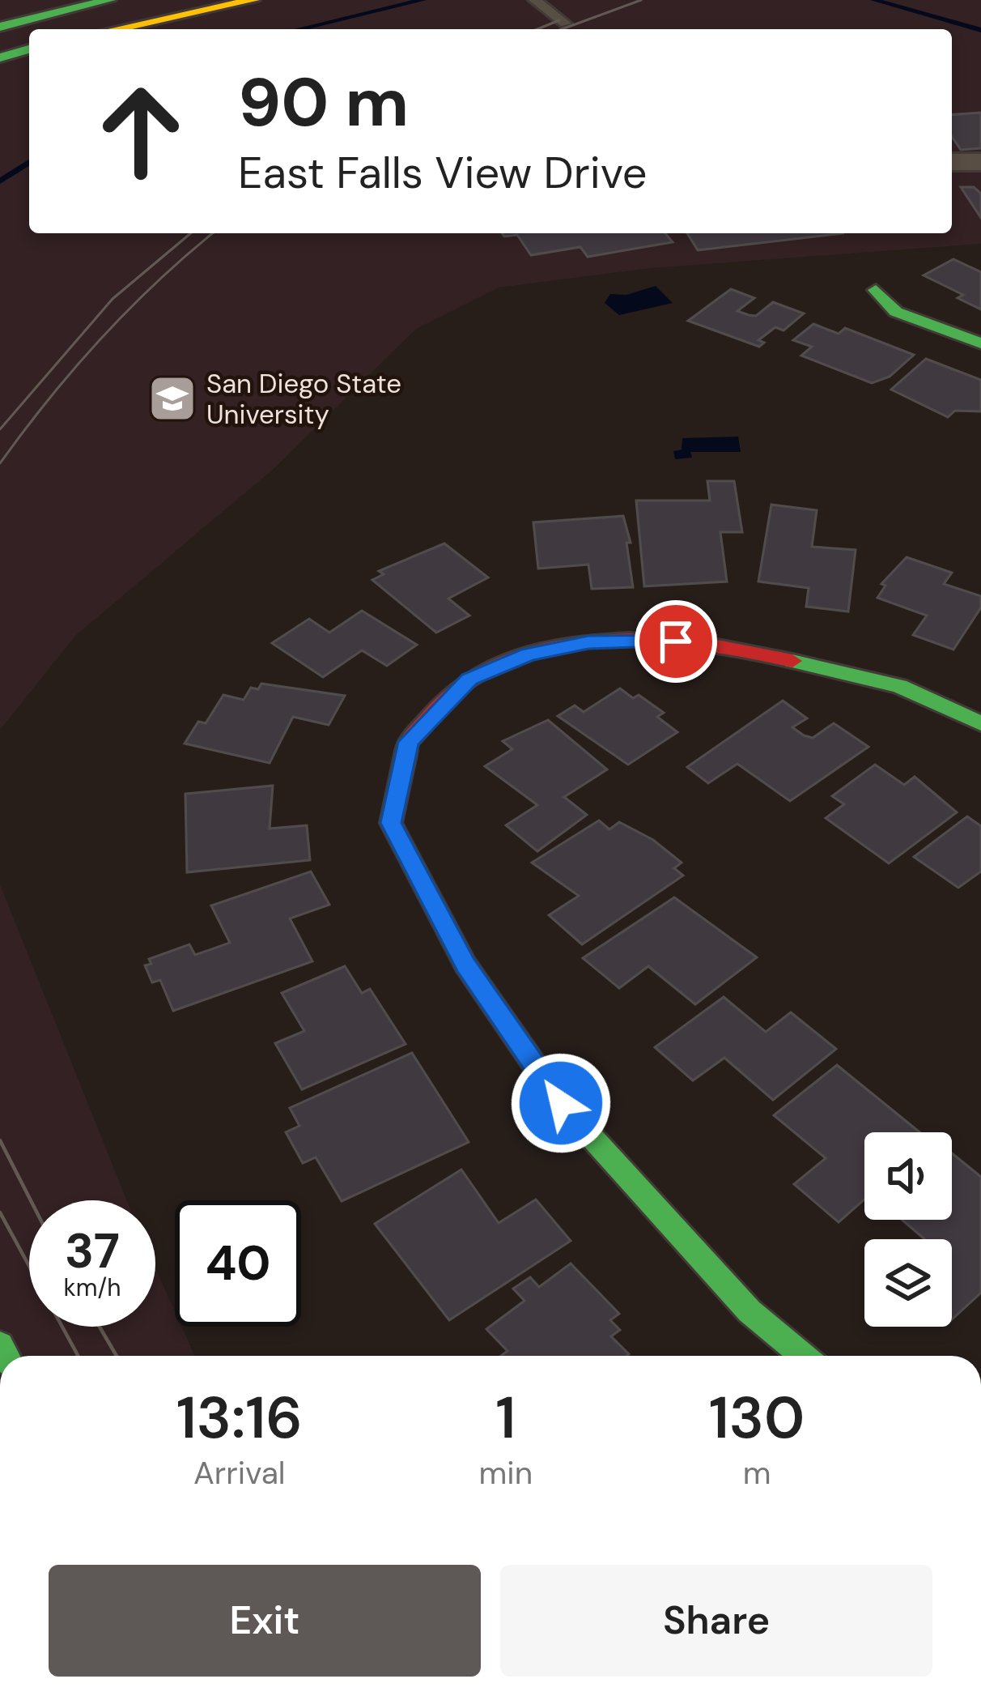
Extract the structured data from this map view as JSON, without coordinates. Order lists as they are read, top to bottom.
{
  "places": {
    "school or university": ["San Diego State University"]
  },
  "page": {
    "turn": ["90 m", "East Falls View Drive"],
    "speed": "37 km/h",
    "limit": "40",
    "eta": [
      "13:16",
      "Arrival",
      "1",
      "min",
      "130",
      "m"
    ],
    "buttons": ["Exit", "Share"]
  }
}
